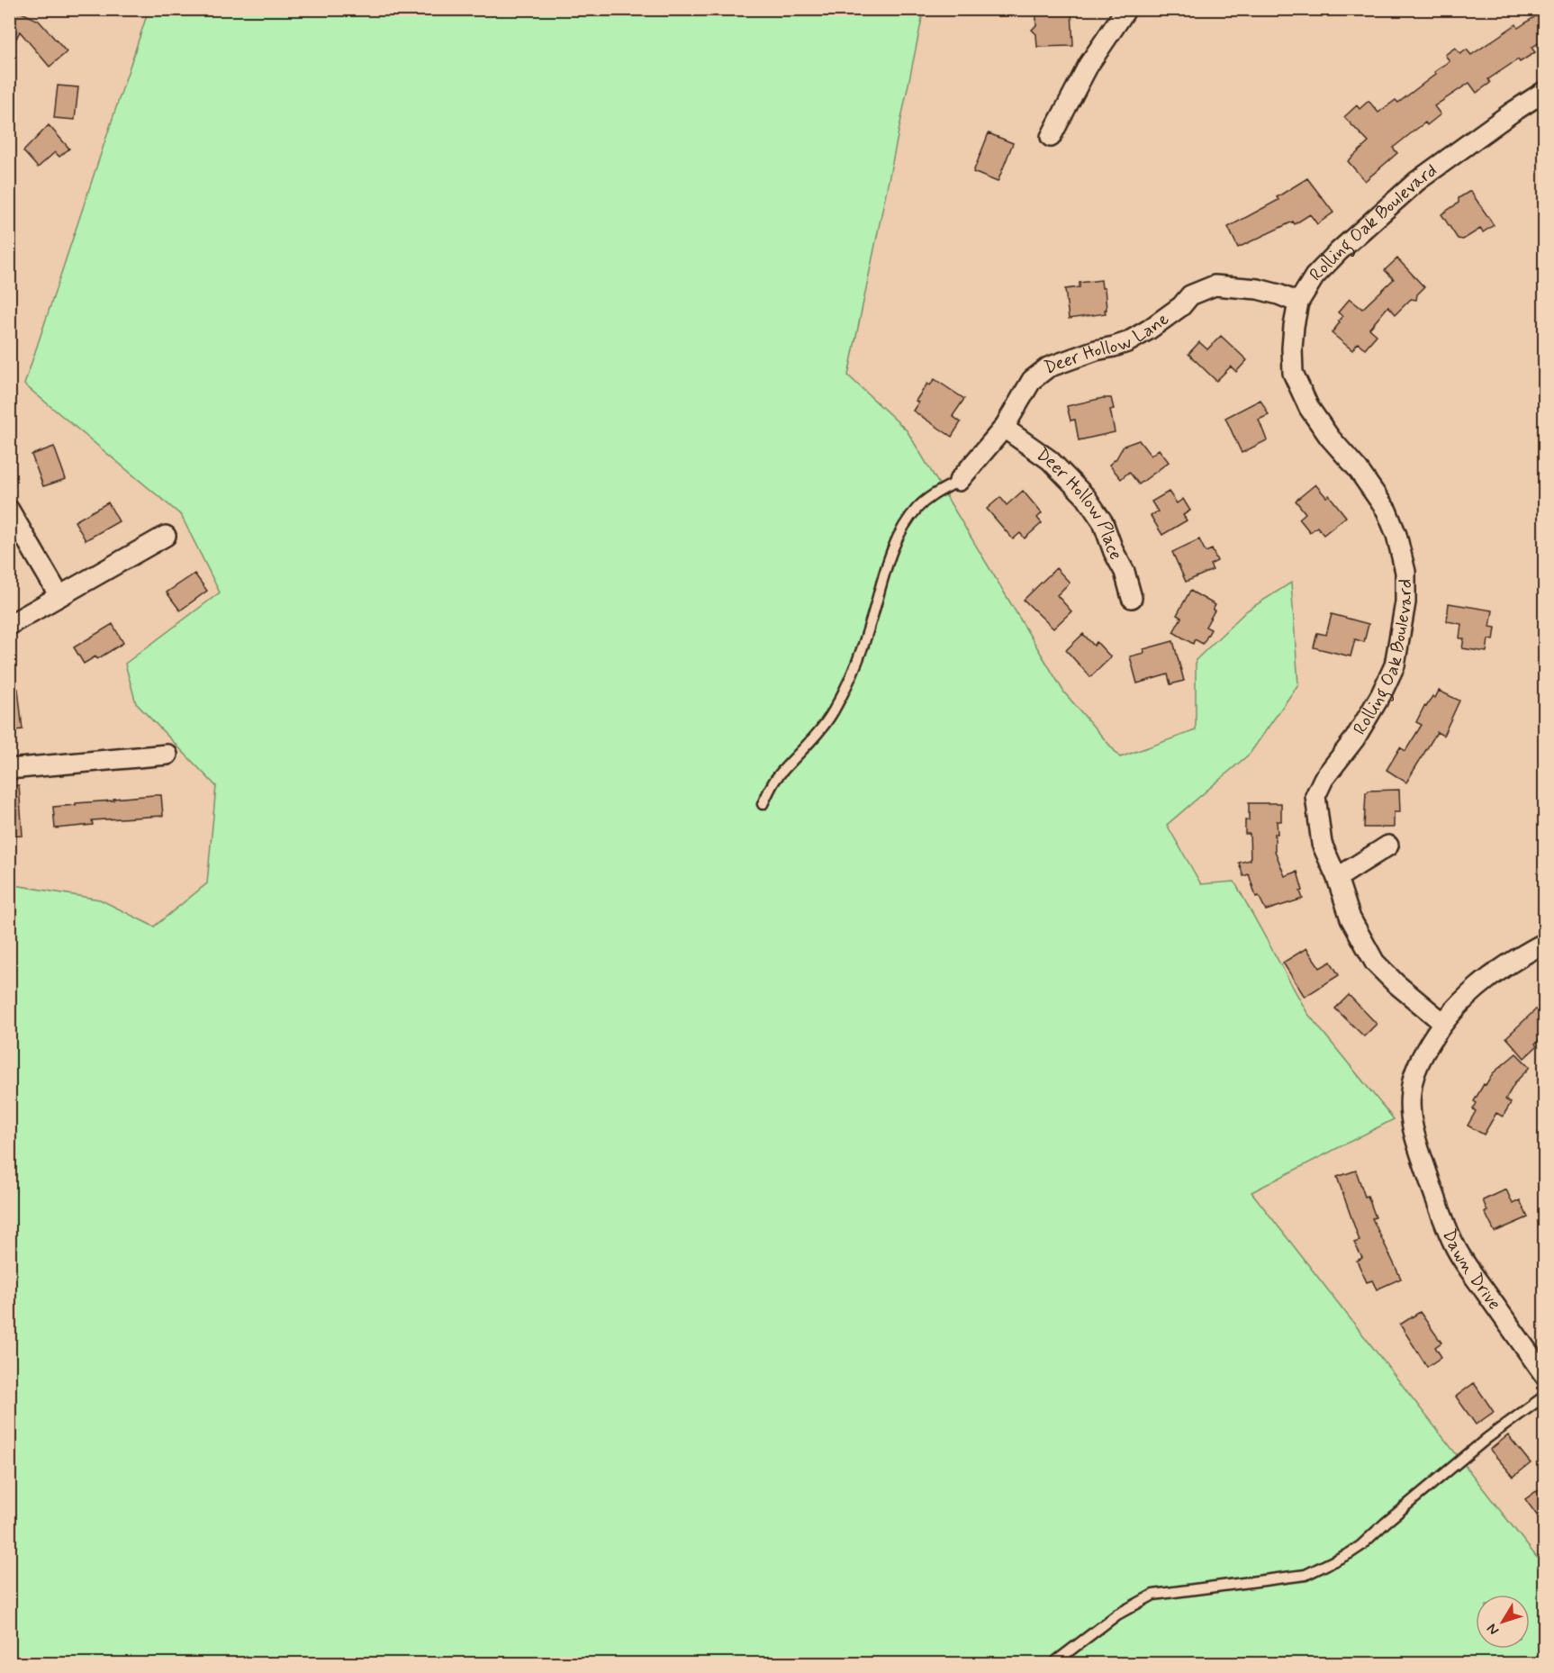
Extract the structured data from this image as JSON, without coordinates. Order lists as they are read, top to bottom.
{
  "streets": {
    "street": [
      "Rolling Oak Boulevard",
      "Deer Hollow Lane",
      "Deer Hollow Place",
      "Dawn Drive"
    ]
  },
  "crossings": [
    ["Rolling Oak Boulevard", "Deer Hollow Lane"],
    ["Rolling Oak Boulevard", "Dawn Drive"],
    ["Deer Hollow Lane", "Deer Hollow Place"]
  ],
  "north": "bottom left"
}
